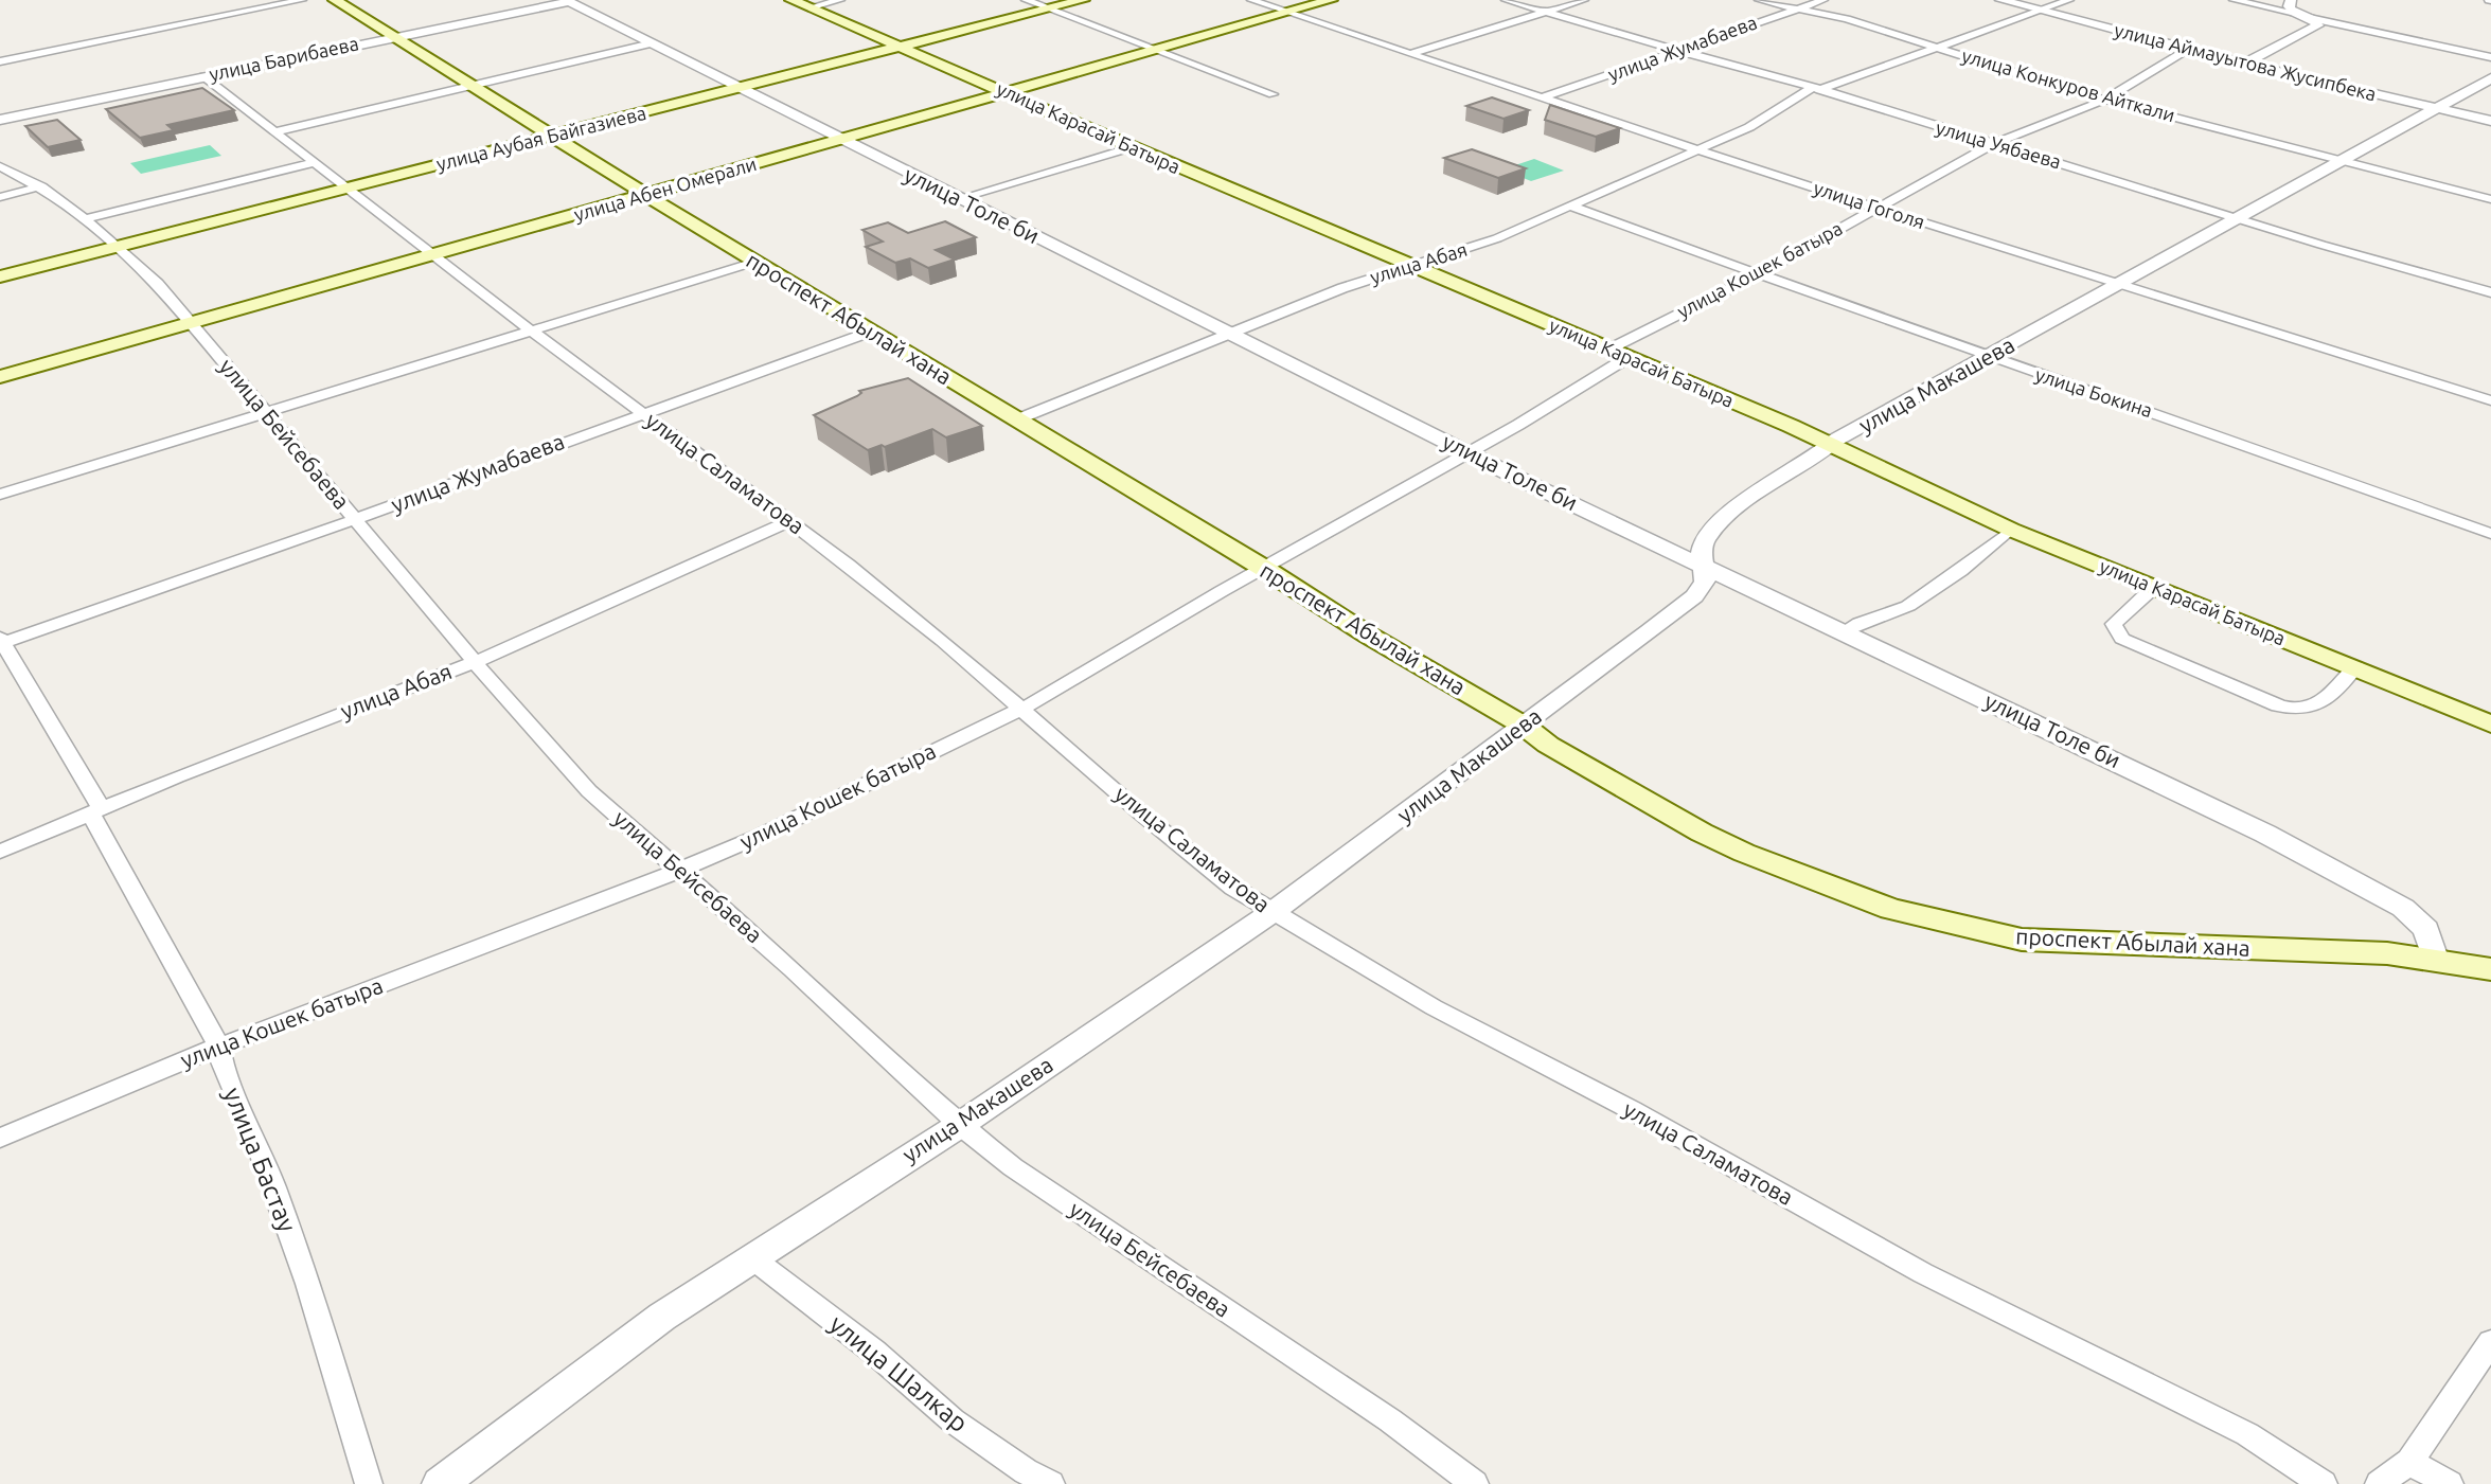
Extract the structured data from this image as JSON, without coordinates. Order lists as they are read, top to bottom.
{
  "streets": {
    "main road": [
      "улица Карасай Батыра",
      "улица Аубая Байгазиева",
      "улица Абен Омерали",
      "проспект Абылай хана"
    ],
    "street": [
      "улица Жумабаева",
      "улица Барибаева",
      "улица Аймауытова Жусипбека",
      "улица Конкуров Айткали",
      "улица Уябаева",
      "улица Толе би",
      "улица Гоголя",
      "улица Абая",
      "улица Кошек батыра",
      "улица Макашева",
      "улица Бокина",
      "улица Бейсебаева",
      "улица Саламатова",
      "улица Бастау",
      "улица Шалкар"
    ]
  },
  "crossings": [
    ["улица Жумабаева", "улица Конкуров Айткали"],
    ["улица Жумабаева", "улица Уябаева"],
    ["улица Жумабаева", "улица Гоголя"],
    ["улица Жумабаева", "проспект Абылай хана"],
    ["улица Жумабаева", "улица Бейсебаева"],
    ["улица Жумабаева", "улица Саламатова"],
    ["улица Жумабаева", "улица Бастау"],
    ["улица Барибаева", "улица Толе би"],
    ["улица Барибаева", "проспект Абылай хана"],
    ["улица Барибаева", "улица Саламатова"],
    ["улица Аймауытова Жусипбека", "улица Абая"],
    ["улица Аймауытова Жусипбека", "улица Кошек батыра"],
    ["улица Аймауытова Жусипбека", "улица Макашева"],
    ["улица Конкуров Айткали", "улица Абая"],
    ["улица Конкуров Айткали", "улица Кошек батыра"],
    ["улица Конкуров Айткали", "улица Макашева"],
    ["улица Карасай Батыра", "улица Аубая Байгазиева"],
    ["улица Карасай Батыра", "улица Абен Омерали"],
    ["улица Карасай Батыра", "улица Абая"],
    ["улица Карасай Батыра", "улица Кошек батыра"],
    ["улица Карасай Батыра", "улица Макашева"],
    ["улица Аубая Байгазиева", "улица Толе би"],
    ["улица Аубая Байгазиева", "проспект Абылай хана"],
    ["улица Аубая Байгазиева", "улица Бейсебаева"],
    ["улица Аубая Байгазиева", "улица Саламатова"],
    ["улица Уябаева", "улица Абая"],
    ["улица Уябаева", "улица Кошек батыра"],
    ["улица Уябаева", "улица Макашева"],
    ["улица Абен Омерали", "улица Толе би"],
    ["улица Абен Омерали", "улица Гоголя"],
    ["улица Абен Омерали", "проспект Абылай хана"],
    ["улица Абен Омерали", "улица Бейсебаева"],
    ["улица Абен Омерали", "улица Саламатова"],
    ["улица Толе би", "улица Абая"],
    ["улица Толе би", "улица Кошек батыра"],
    ["улица Толе би", "проспект Абылай хана"],
    ["улица Толе би", "улица Макашева"],
    ["улица Гоголя", "улица Абая"],
    ["улица Гоголя", "улица Кошек батыра"],
    ["улица Гоголя", "улица Макашева"],
    ["улица Абая", "проспект Абылай хана"],
    ["улица Абая", "улица Бокина"],
    ["улица Абая", "улица Бейсебаева"],
    ["улица Абая", "улица Саламатова"],
    ["улица Абая", "улица Бастау"],
    ["улица Кошек батыра", "проспект Абылай хана"],
    ["улица Кошек батыра", "улица Бокина"],
    ["улица Кошек батыра", "улица Бейсебаева"],
    ["улица Кошек батыра", "улица Саламатова"],
    ["улица Кошек батыра", "улица Бастау"],
    ["проспект Абылай хана", "улица Макашева"],
    ["улица Макашева", "улица Бокина"],
    ["улица Макашева", "улица Бейсебаева"],
    ["улица Макашева", "улица Саламатова"],
    ["улица Макашева", "улица Шалкар"]
  ]
}
